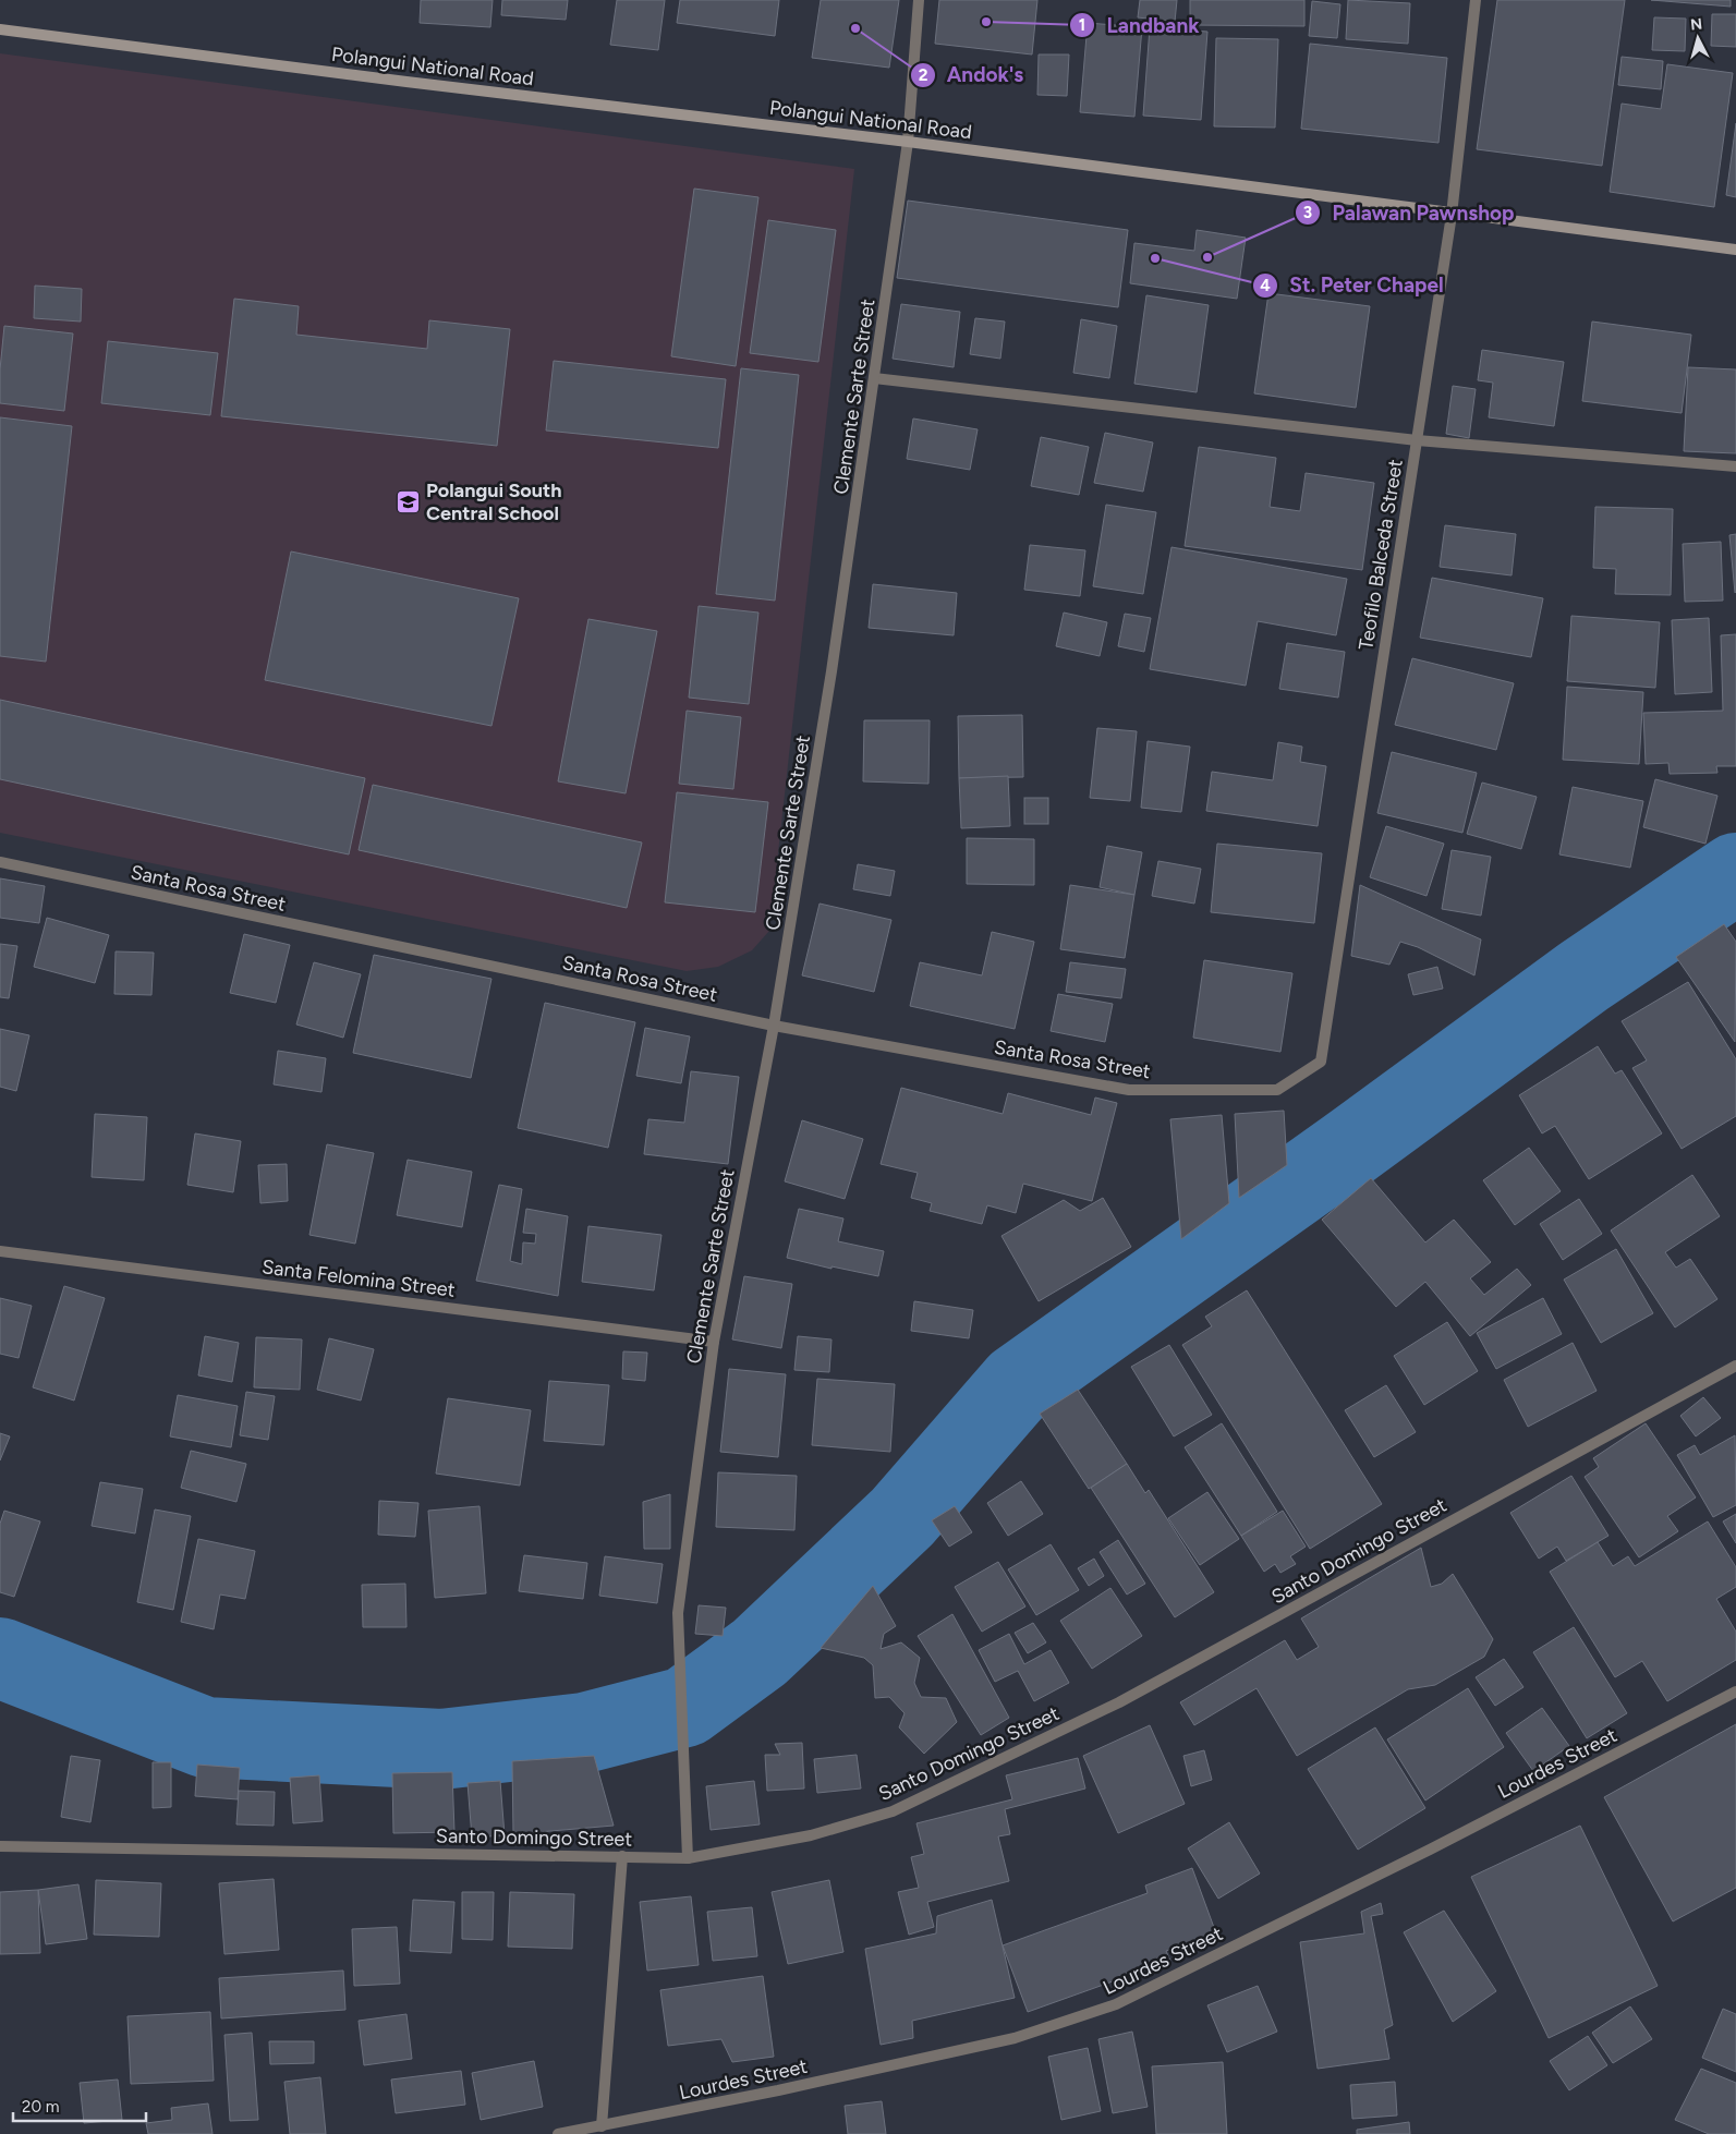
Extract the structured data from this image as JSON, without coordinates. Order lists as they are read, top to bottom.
{
  "streets": {
    "main road": ["Polangui National Road"],
    "street": [
      "Clemente Sarte Street",
      "Teofilo Balceda Street",
      "Santa Rosa Street",
      "Santa Felomina Street",
      "Santo Domingo Street",
      "Lourdes Street"
    ]
  },
  "crossings": [
    ["Polangui National Road", "Clemente Sarte Street"],
    ["Polangui National Road", "Teofilo Balceda Street"],
    ["Clemente Sarte Street", "Santa Rosa Street"],
    ["Clemente Sarte Street", "Santa Felomina Street"],
    ["Clemente Sarte Street", "Santo Domingo Street"],
    ["Teofilo Balceda Street", "Santa Rosa Street"]
  ],
  "places": {
    "other": [
      "Landbank",
      "Andok's",
      "Palawan Pawnshop",
      "St. Peter Chapel"
    ],
    "school or university": ["Polangui South Central School"]
  },
  "scale_bar": "20 m",
  "north": "top"
}
